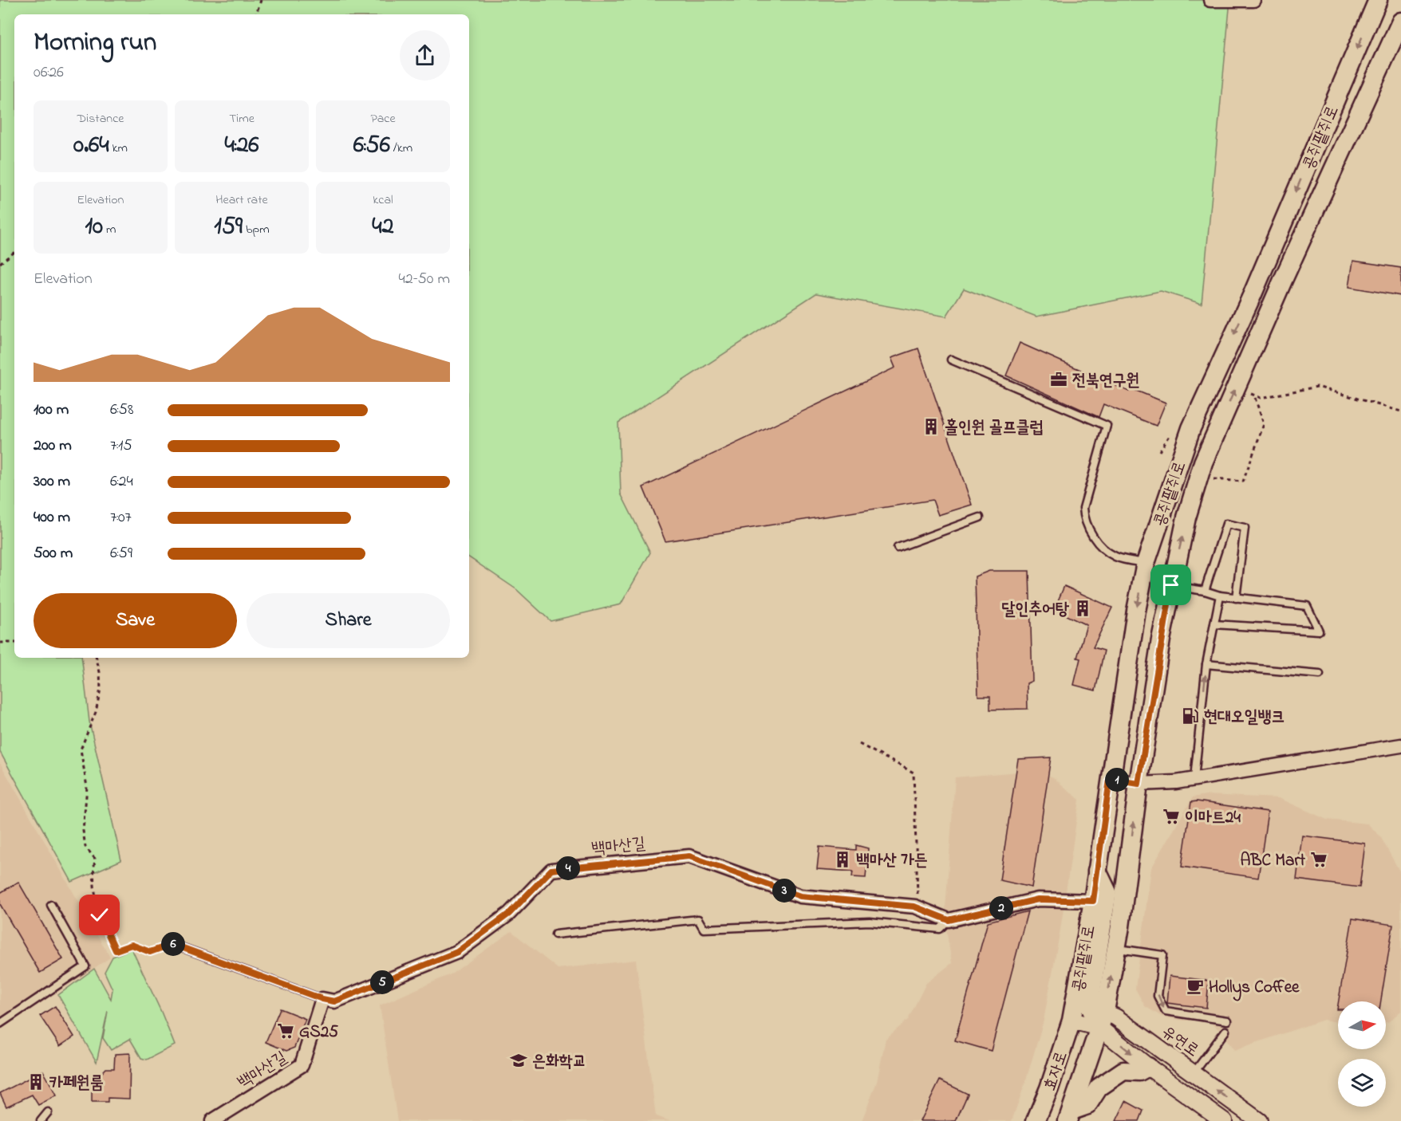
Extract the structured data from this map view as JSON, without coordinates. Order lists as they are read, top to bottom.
{
  "streets": {
    "main road": ["콩쥐팥쥐로", "효자로"],
    "street": ["백마산길", "유연로"]
  },
  "crossings": [
    ["콩쥐팥쥐로", "유연로"],
    ["콩쥐팥쥐로", "효자로"],
    ["유연로", "효자로"]
  ],
  "places": {
    "office": ["전북연구원"],
    "building": [
      "홀인원 골프클럽",
      "달인추어탕",
      "백마산 가든",
      "카페원룸"
    ],
    "fuel station": ["현대오일뱅크"],
    "supermarket": ["이마트24", "ABC Mart", "GS25"],
    "cafe": ["Hollys Coffee"],
    "school or university": ["은화학교"]
  },
  "north": "right",
  "page": {
    "heading": ["Morning run", "06:26"],
    "stats": [
      ["Distance", "0.64 km"],
      ["Time", "4:26"],
      ["Pace", "6:56 /km"],
      ["Elevation", "10 m"],
      ["Heart rate", "159 bpm"],
      ["kcal", "42"]
    ],
    "chart": ["Elevation", "42–50 m"],
    "list": [
      {
        "name": "100 m",
        "note": "6:58"
      },
      {
        "name": "200 m",
        "note": "7:15"
      },
      {
        "name": "300 m",
        "note": "6:24"
      },
      {
        "name": "400 m",
        "note": "7:07"
      },
      {
        "name": "500 m",
        "note": "6:59"
      }
    ],
    "buttons": ["Save", "Share"],
    "pins": [
      "1",
      "4",
      "3",
      "2",
      "6",
      "5"
    ]
  }
}
